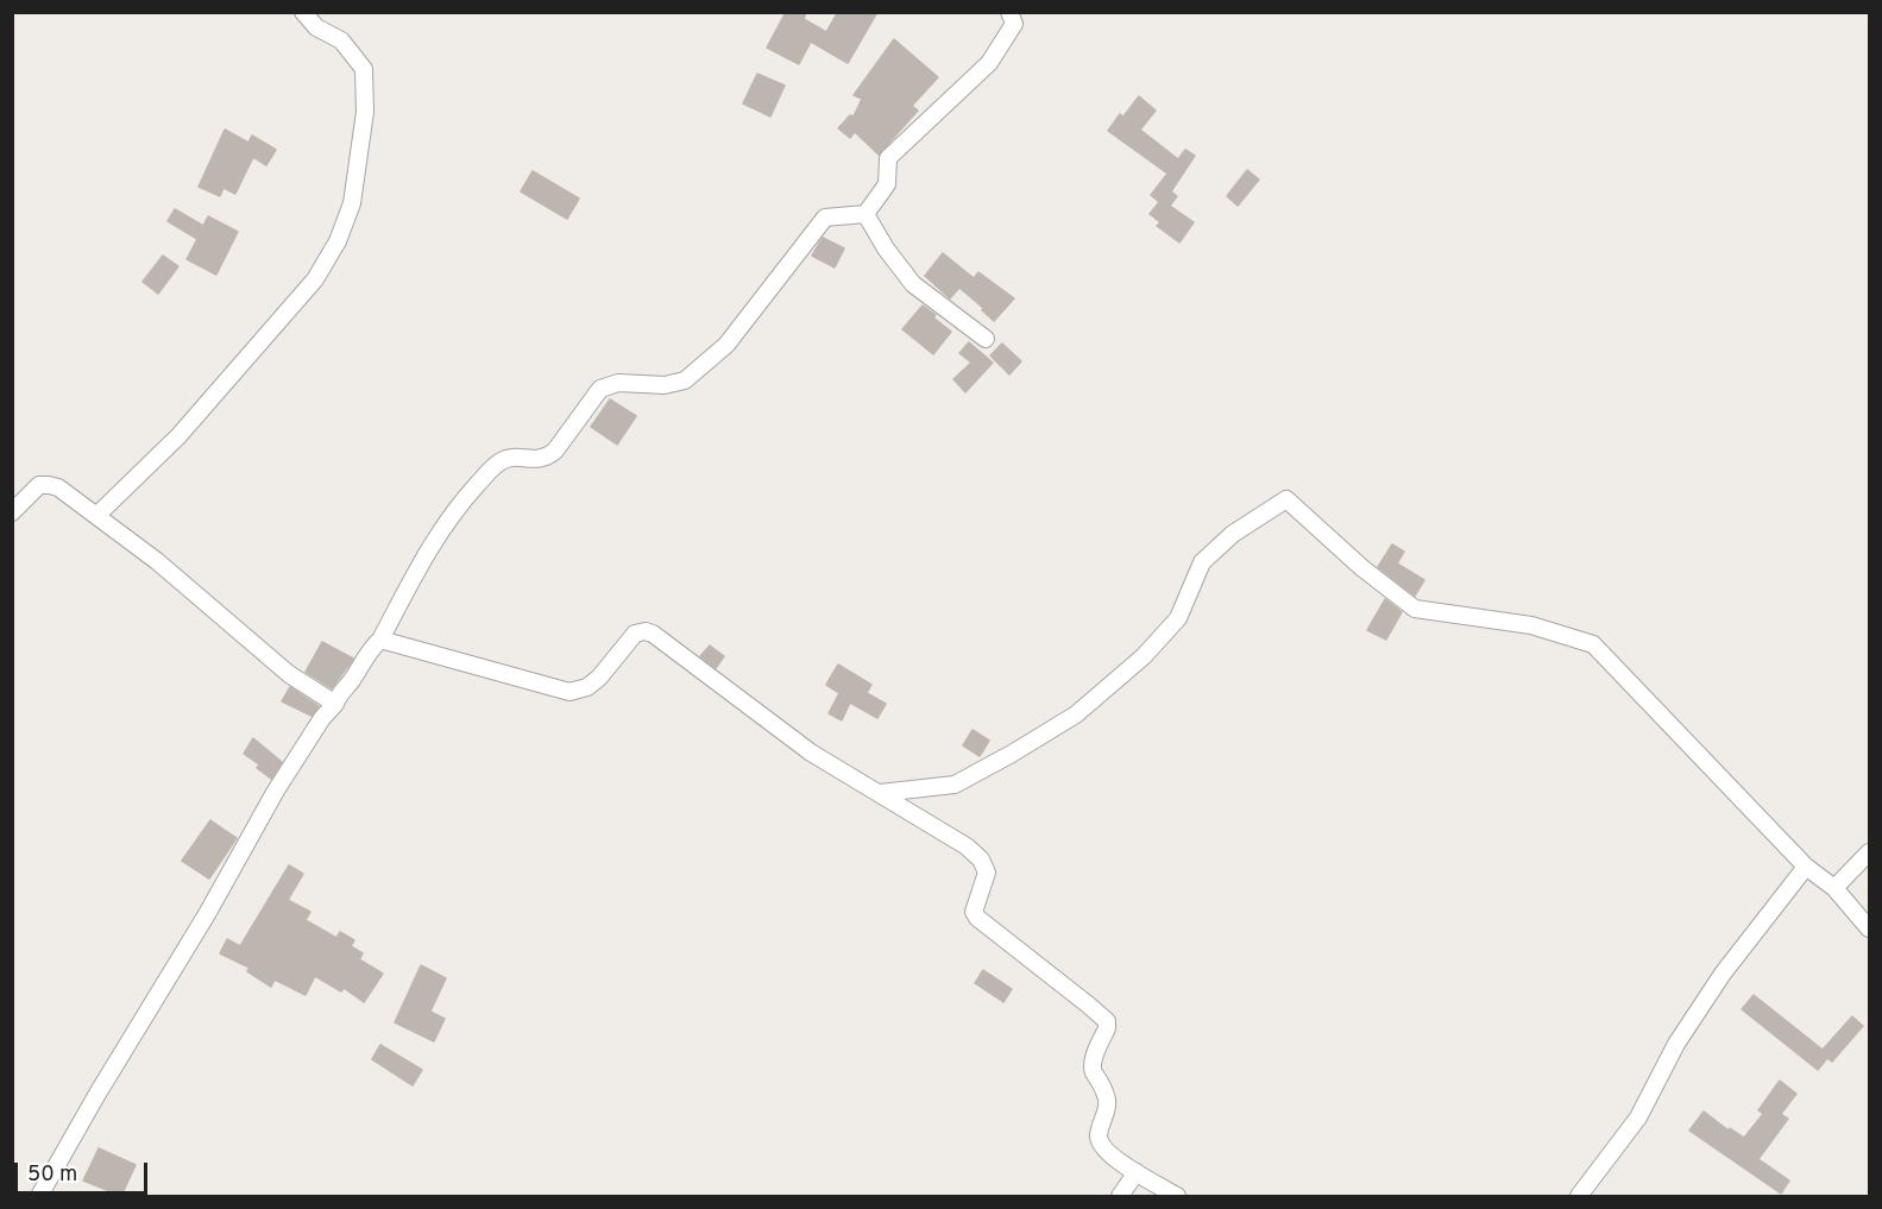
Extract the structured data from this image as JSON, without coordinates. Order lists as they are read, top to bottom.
{
  "scale_bar": "50 m"
}
